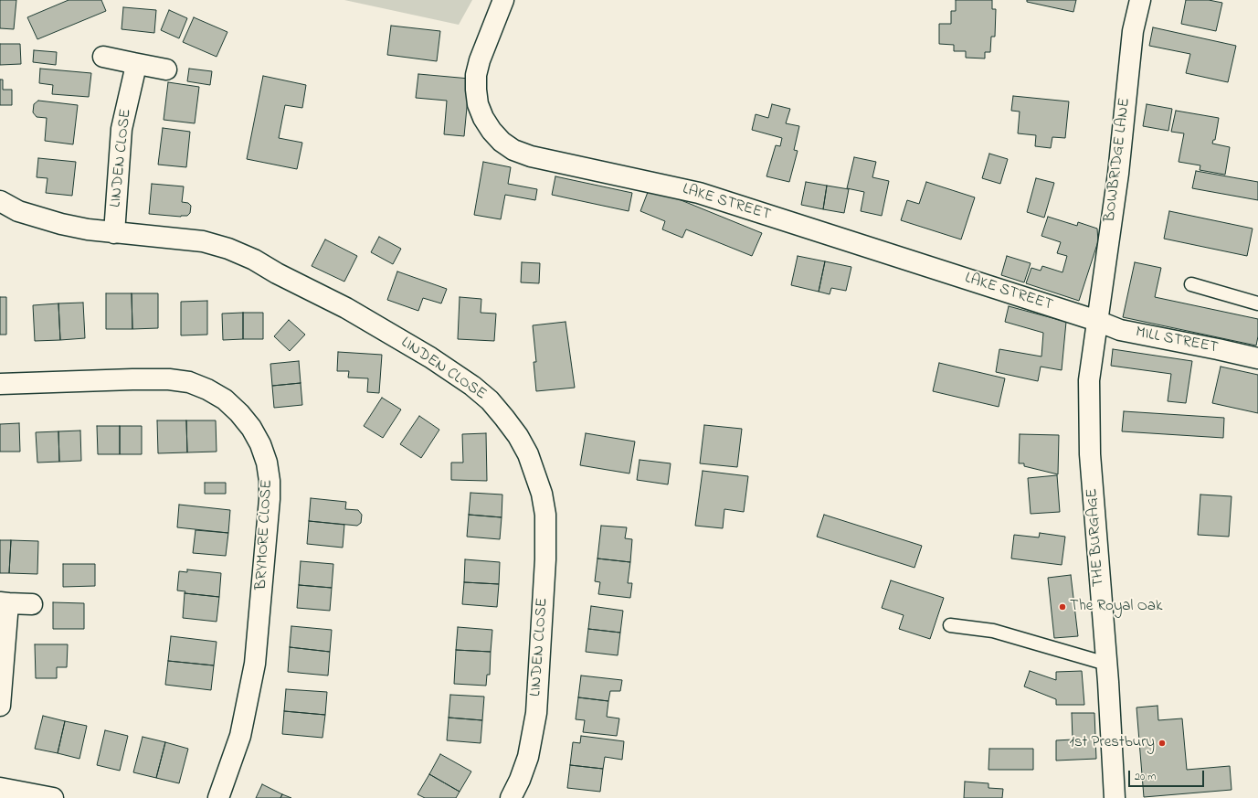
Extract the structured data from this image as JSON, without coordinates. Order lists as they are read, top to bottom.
{
  "streets": {
    "street": [
      "LINDEN CLOSE",
      "BOWBRIDGE LANE",
      "LAKE STREET",
      "MILL STREET",
      "BRYMORE CLOSE",
      "THE BURGAGE"
    ]
  },
  "crossings": [
    ["BOWBRIDGE LANE", "LAKE STREET"],
    ["BOWBRIDGE LANE", "MILL STREET"],
    ["BOWBRIDGE LANE", "THE BURGAGE"],
    ["LAKE STREET", "MILL STREET"],
    ["LAKE STREET", "THE BURGAGE"],
    ["MILL STREET", "THE BURGAGE"]
  ],
  "places": ["The Royal Oak", "1st Prestbury"],
  "scale_bar": "20 m"
}
